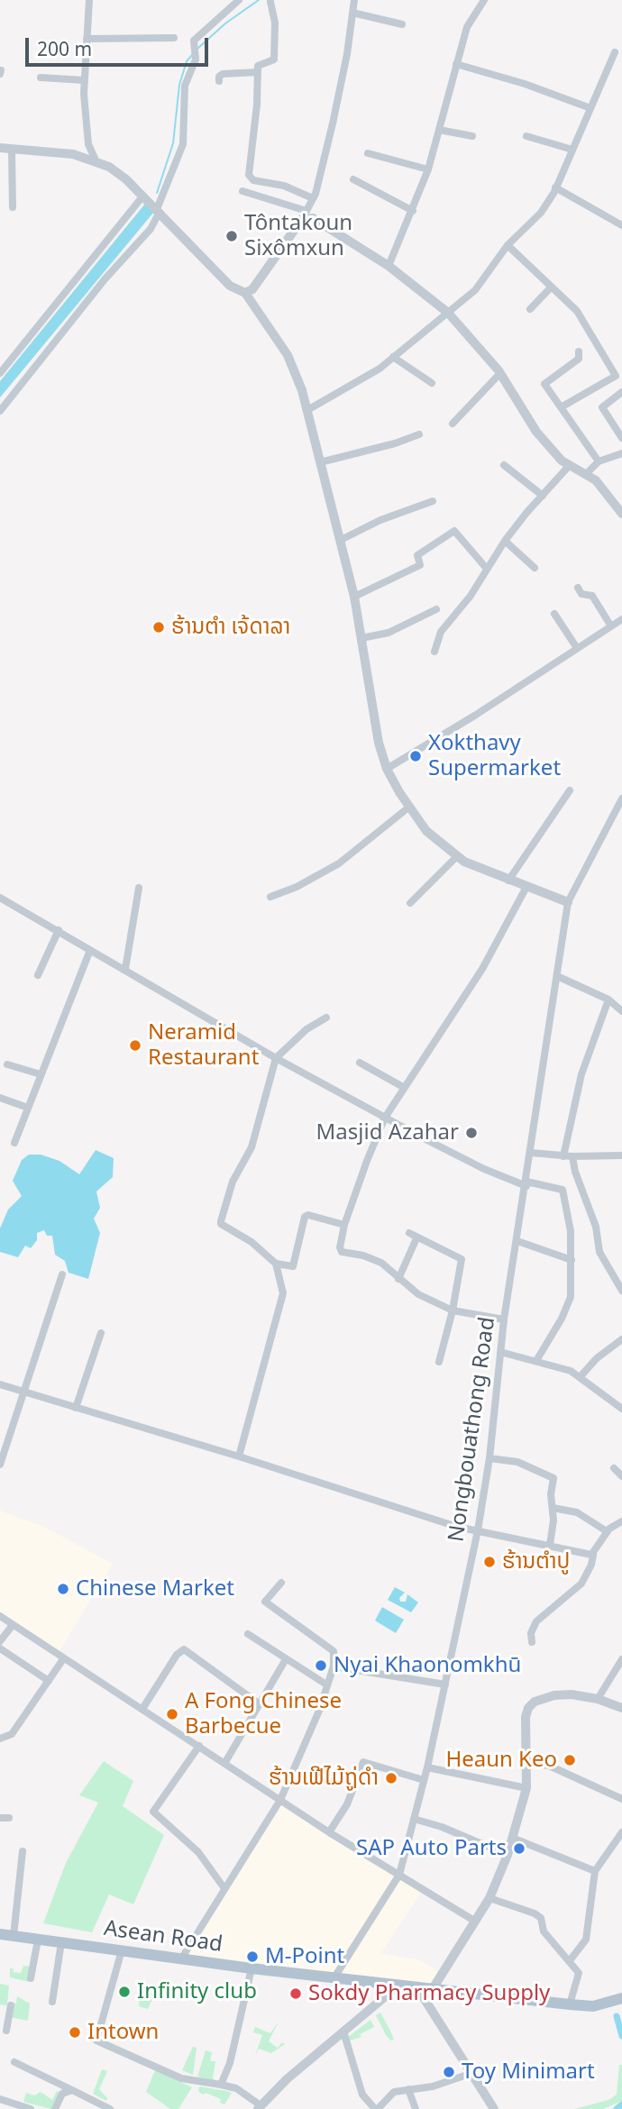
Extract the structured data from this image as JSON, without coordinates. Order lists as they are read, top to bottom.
{
  "streets": {
    "main road": ["Asean Road"],
    "street": ["Nongbouathong Road"]
  },
  "crossings": [
    ["Nongbouathong Road", "Asean Road"]
  ],
  "places": [
    "Tôntakoun Sixômxun",
    "ຮ້ານຕຳ ເຈ້ດາລາ",
    "Xokthavy Supermarket",
    "Neramid Restaurant",
    "Masjid Azahar",
    "ຮ້ານຕຳປູ",
    "Chinese Market",
    "Nyai Khaonomkhū",
    "A Fong Chinese Barbecue",
    "Heaun Keo",
    "ຮ້ານເຟີໄມ້ຖູ່ດຳ",
    "SAP Auto Parts",
    "M-Point",
    "Infinity club",
    "Sokdy Pharmacy Supply",
    "Intown",
    "Toy Minimart"
  ],
  "scale_bar": "200 m"
}
